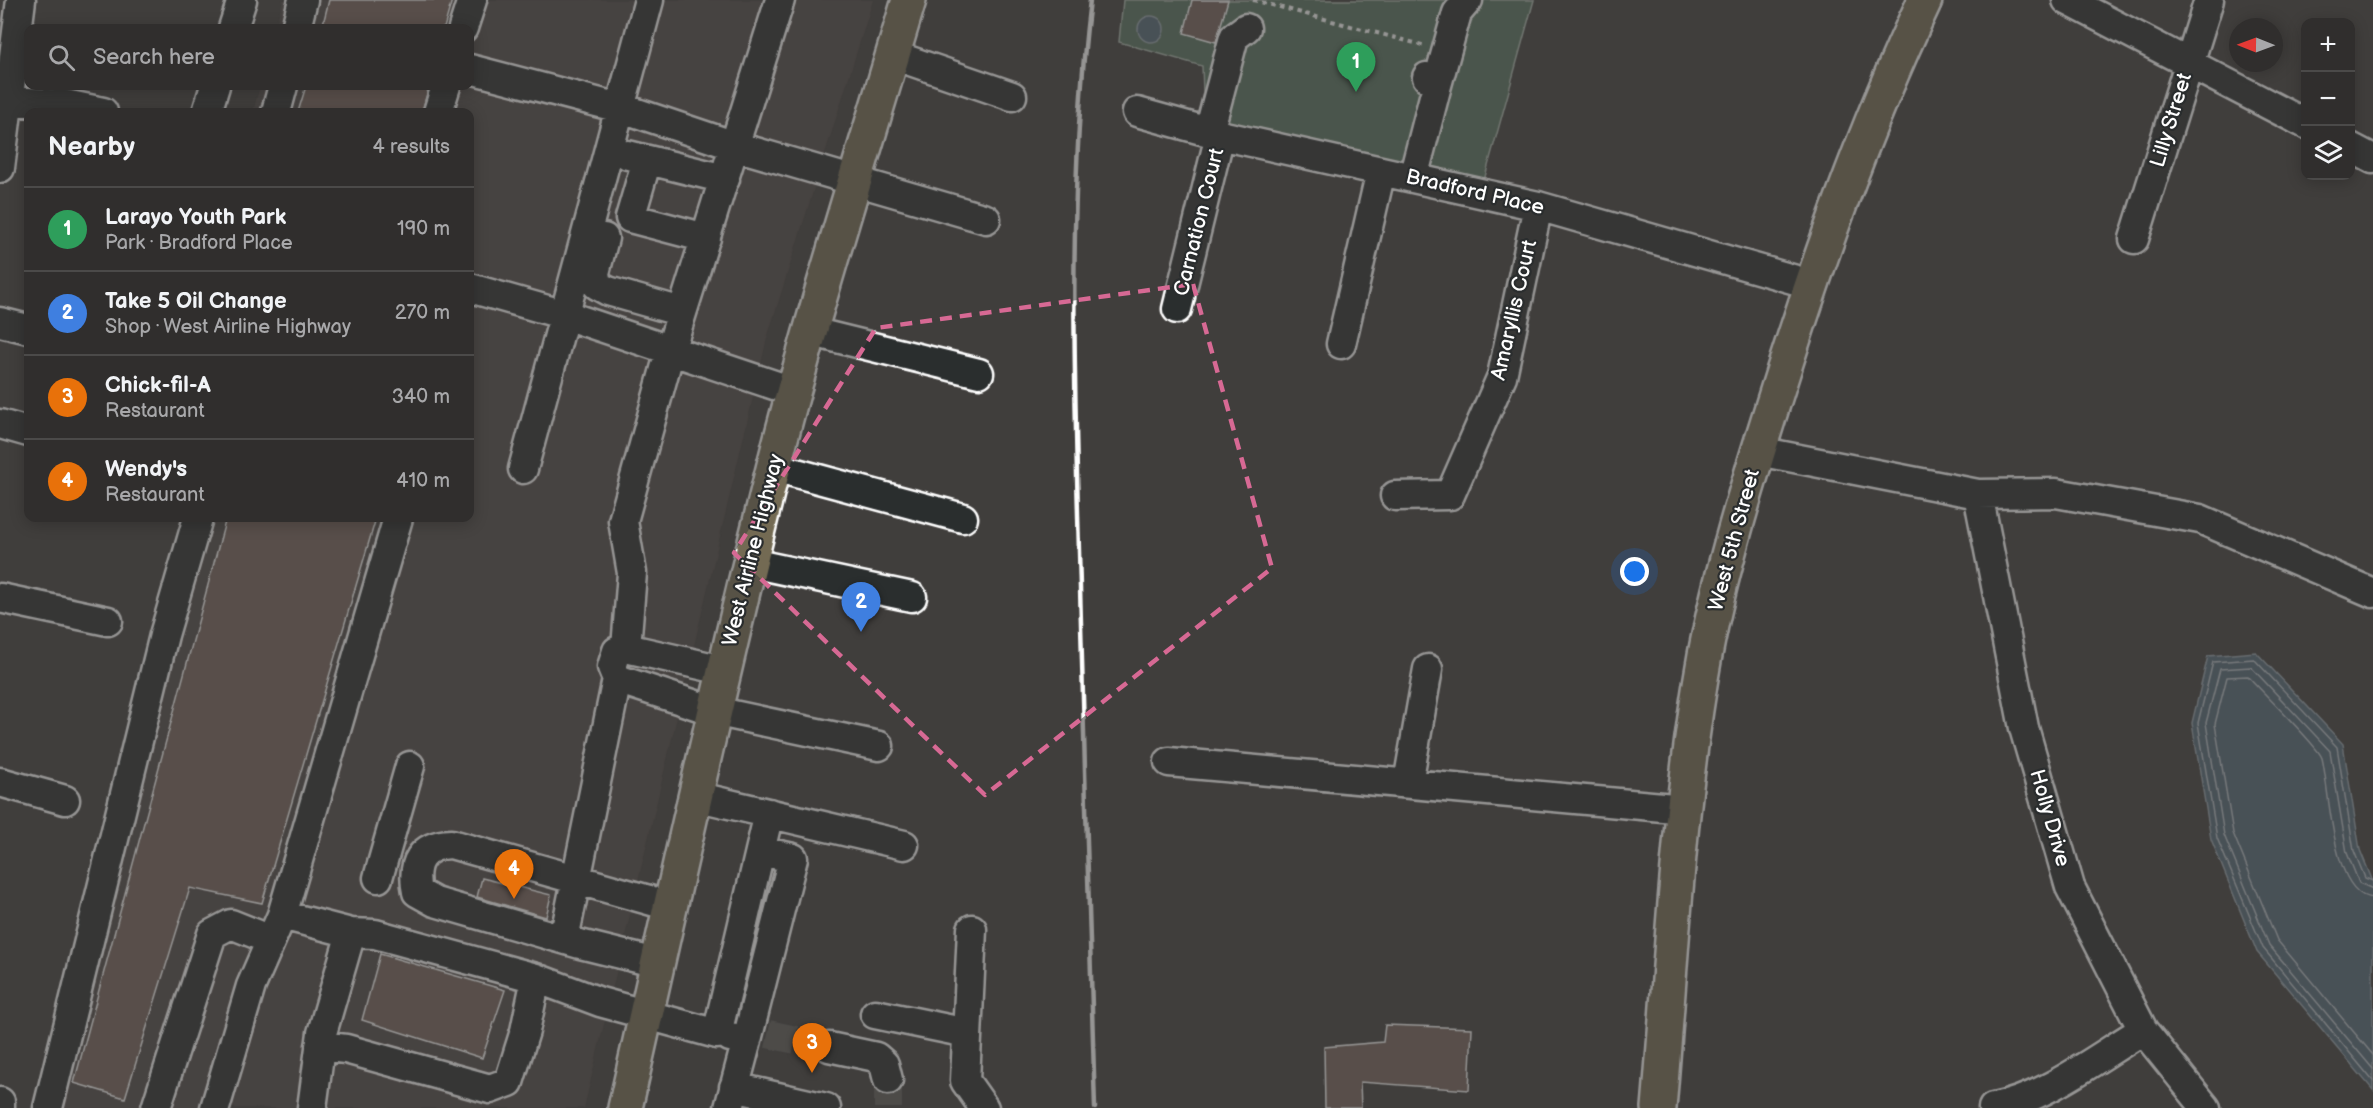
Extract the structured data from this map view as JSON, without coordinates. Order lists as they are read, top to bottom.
{
  "streets": {
    "main road": ["West 5th Street", "West Airline Highway"],
    "street": [
      "Lilly Street",
      "Bradford Place",
      "Carnation Court",
      "Amaryllis Court",
      "Holly Drive"
    ]
  },
  "crossings": [
    ["Bradford Place", "Carnation Court"],
    ["Bradford Place", "Amaryllis Court"],
    ["Bradford Place", "West 5th Street"]
  ],
  "north": "left",
  "page": {
    "map_buttons": ["+", "−"],
    "search": "Search here",
    "pins": [
      "1",
      "2",
      "4",
      "3"
    ],
    "heading": ["Nearby", "4 results"],
    "list": [
      {
        "mark": "1",
        "name": "Larayo Youth Park",
        "note": "Park · Bradford Place",
        "value": "190 m"
      },
      {
        "mark": "2",
        "name": "Take 5 Oil Change",
        "note": "Shop · West Airline Highway",
        "value": "270 m"
      },
      {
        "mark": "3",
        "name": "Chick-fil-A",
        "note": "Restaurant",
        "value": "340 m"
      },
      {
        "mark": "4",
        "name": "Wendy's",
        "note": "Restaurant",
        "value": "410 m"
      }
    ]
  }
}
